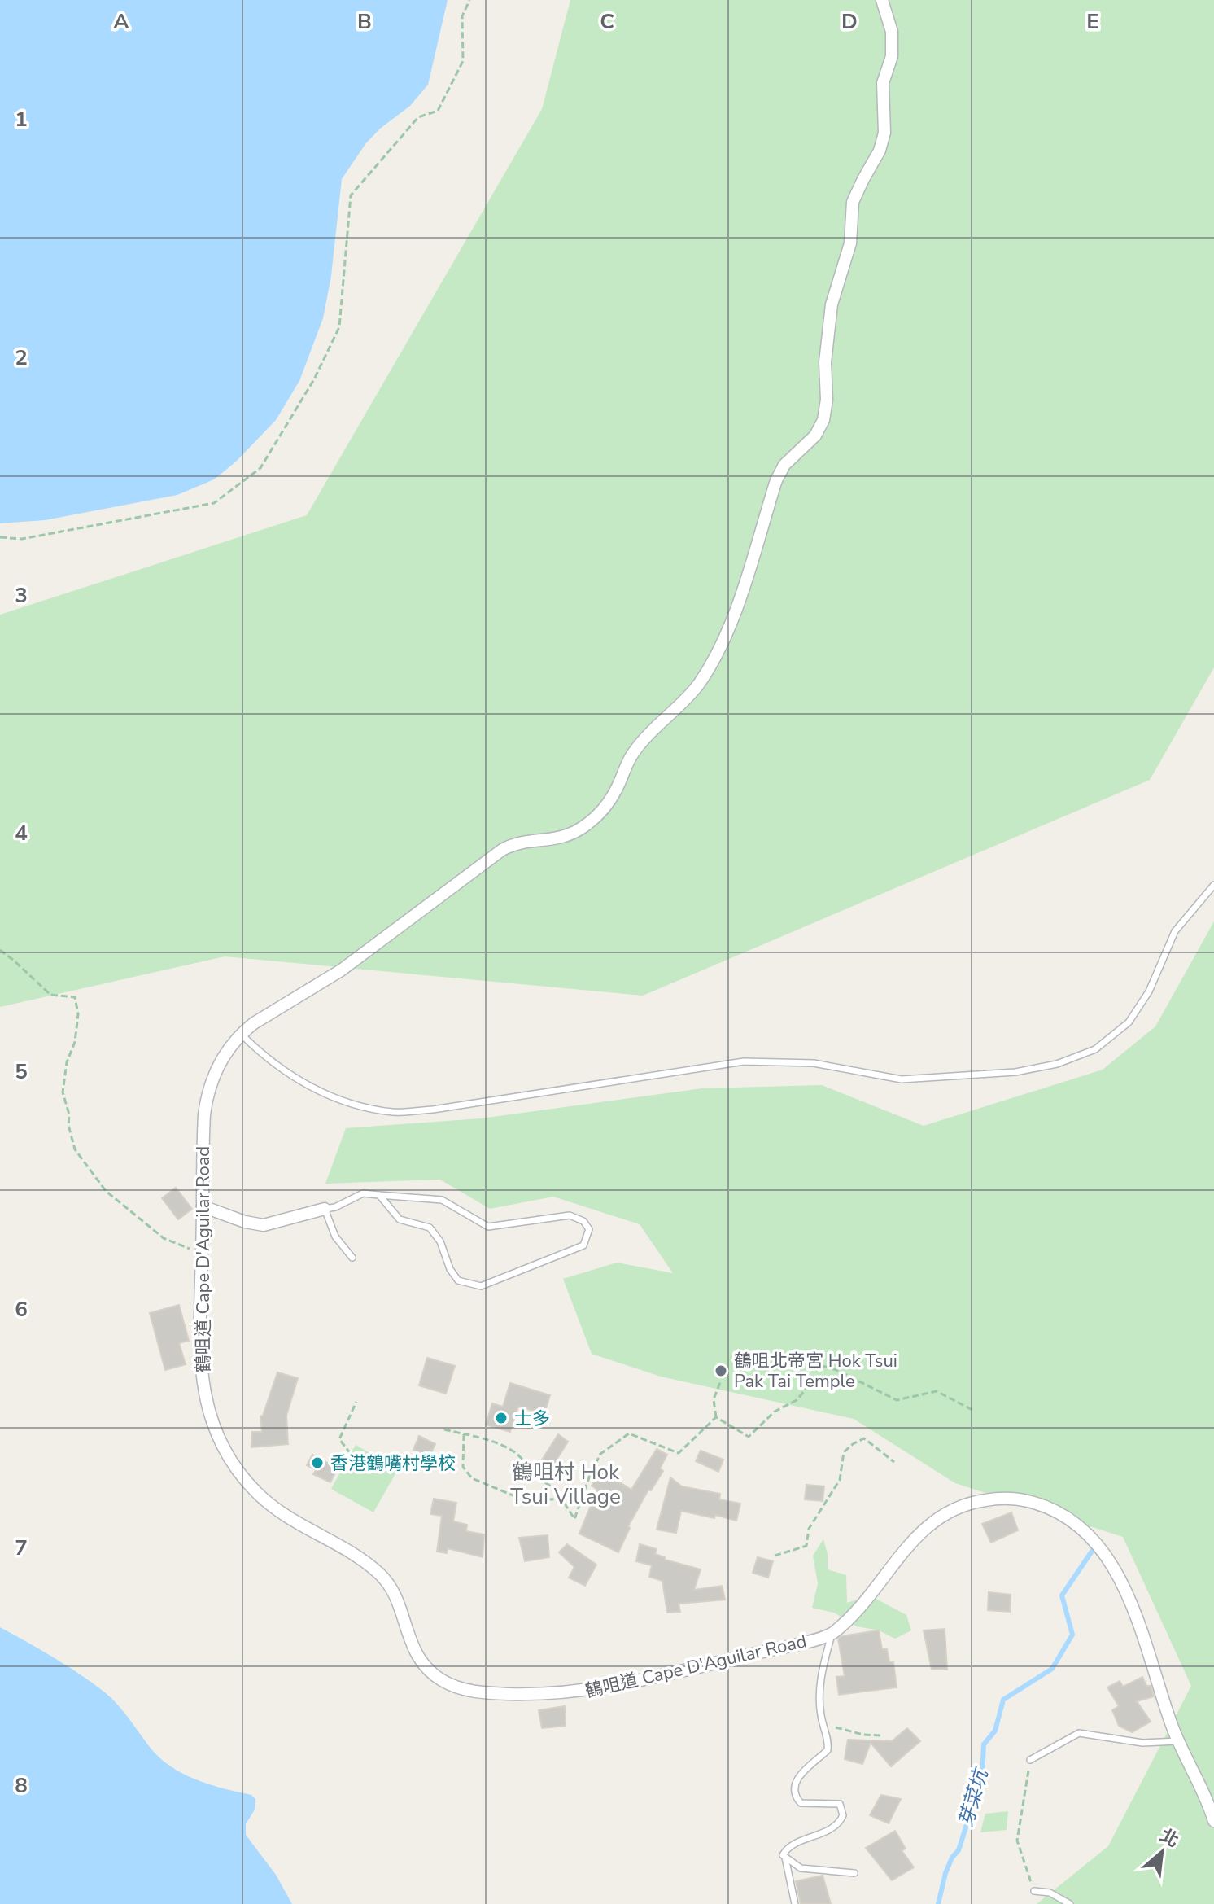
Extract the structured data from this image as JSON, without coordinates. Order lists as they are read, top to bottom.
{
  "streets": {
    "street": ["鶴咀道 Cape D'Aguilar Road"]
  },
  "districts": ["鶴咀村 Hok Tsui Village"],
  "water": ["芽菜坑"],
  "places": ["鶴咀北帝宮 Hok Tsui Pak Tai Temple", "士多", "香港鶴嘴村學校"],
  "north": "top right",
  "grid": {
    "columns": [
      "A",
      "B",
      "C",
      "D",
      "E"
    ],
    "rows": [
      "1",
      "2",
      "3",
      "4",
      "5",
      "6",
      "7",
      "8"
    ]
  }
}
